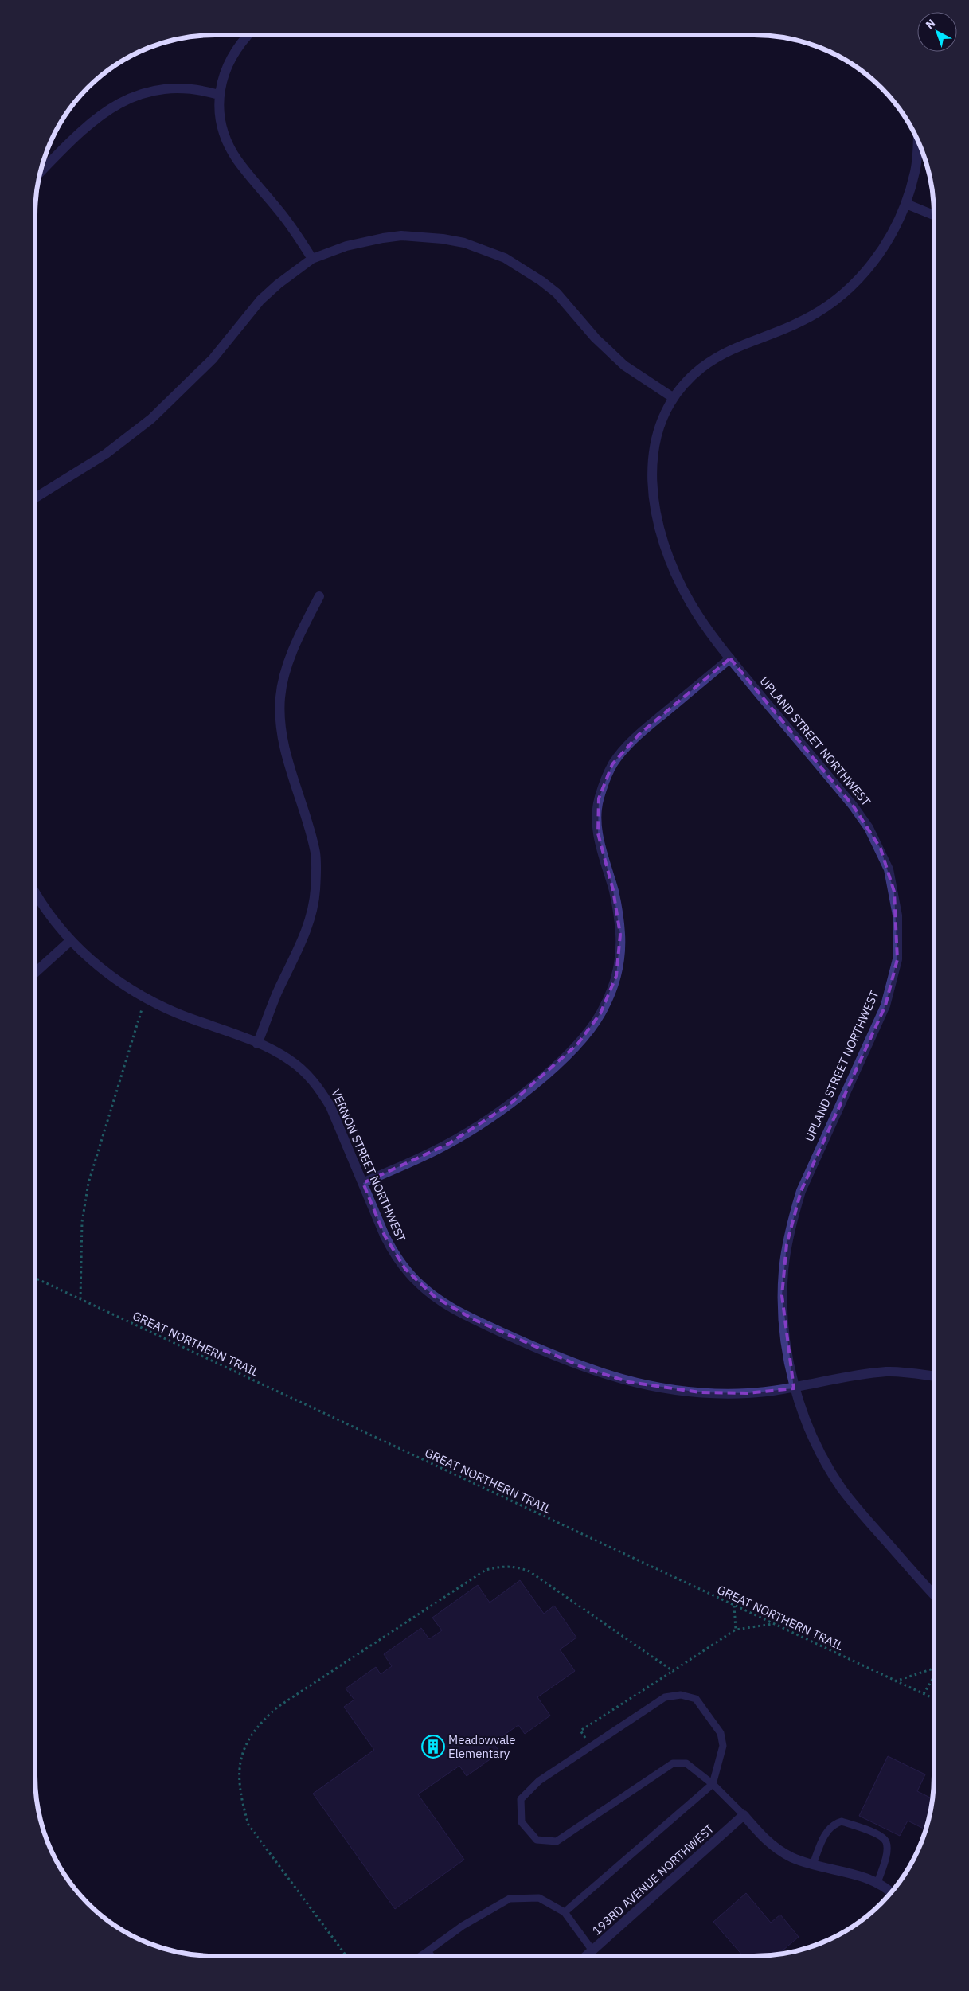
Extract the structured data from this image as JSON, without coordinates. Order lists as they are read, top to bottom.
{
  "streets": {
    "street": ["UPLAND STREET NORTHWEST", "VERNON STREET NORTHWEST", "193RD AVENUE NORTHWEST"],
    "path": ["GREAT NORTHERN TRAIL"]
  },
  "crossings": [
    ["UPLAND STREET NORTHWEST", "VERNON STREET NORTHWEST"]
  ],
  "places": {
    "building": ["Meadowvale Elementary"]
  },
  "north": "top left"
}
